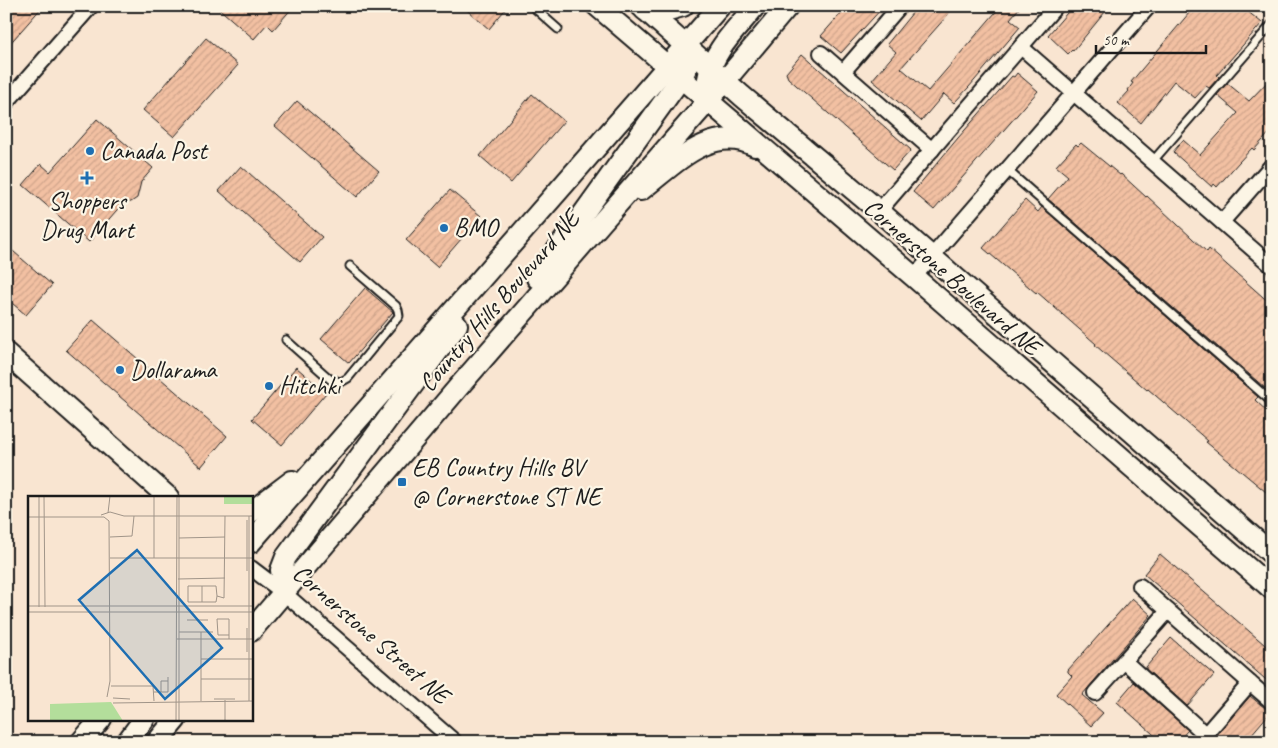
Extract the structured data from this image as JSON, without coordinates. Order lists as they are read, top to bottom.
{
  "streets": {
    "main road": ["Cornerstone Boulevard NE", "Country Hills Boulevard NE"],
    "street": ["Cornerstone Street NE"]
  },
  "crossings": [
    ["Cornerstone Boulevard NE", "Country Hills Boulevard NE"],
    ["Country Hills Boulevard NE", "Cornerstone Street NE"]
  ],
  "places": {
    "other": [
      "Canada Post",
      "BMO",
      "Dollarama",
      "Hitchki"
    ],
    "health": ["Shoppers Drug Mart"],
    "transit": ["EB Country Hills BV @ Cornerstone ST NE"]
  },
  "scale_bar": "50 m"
}
